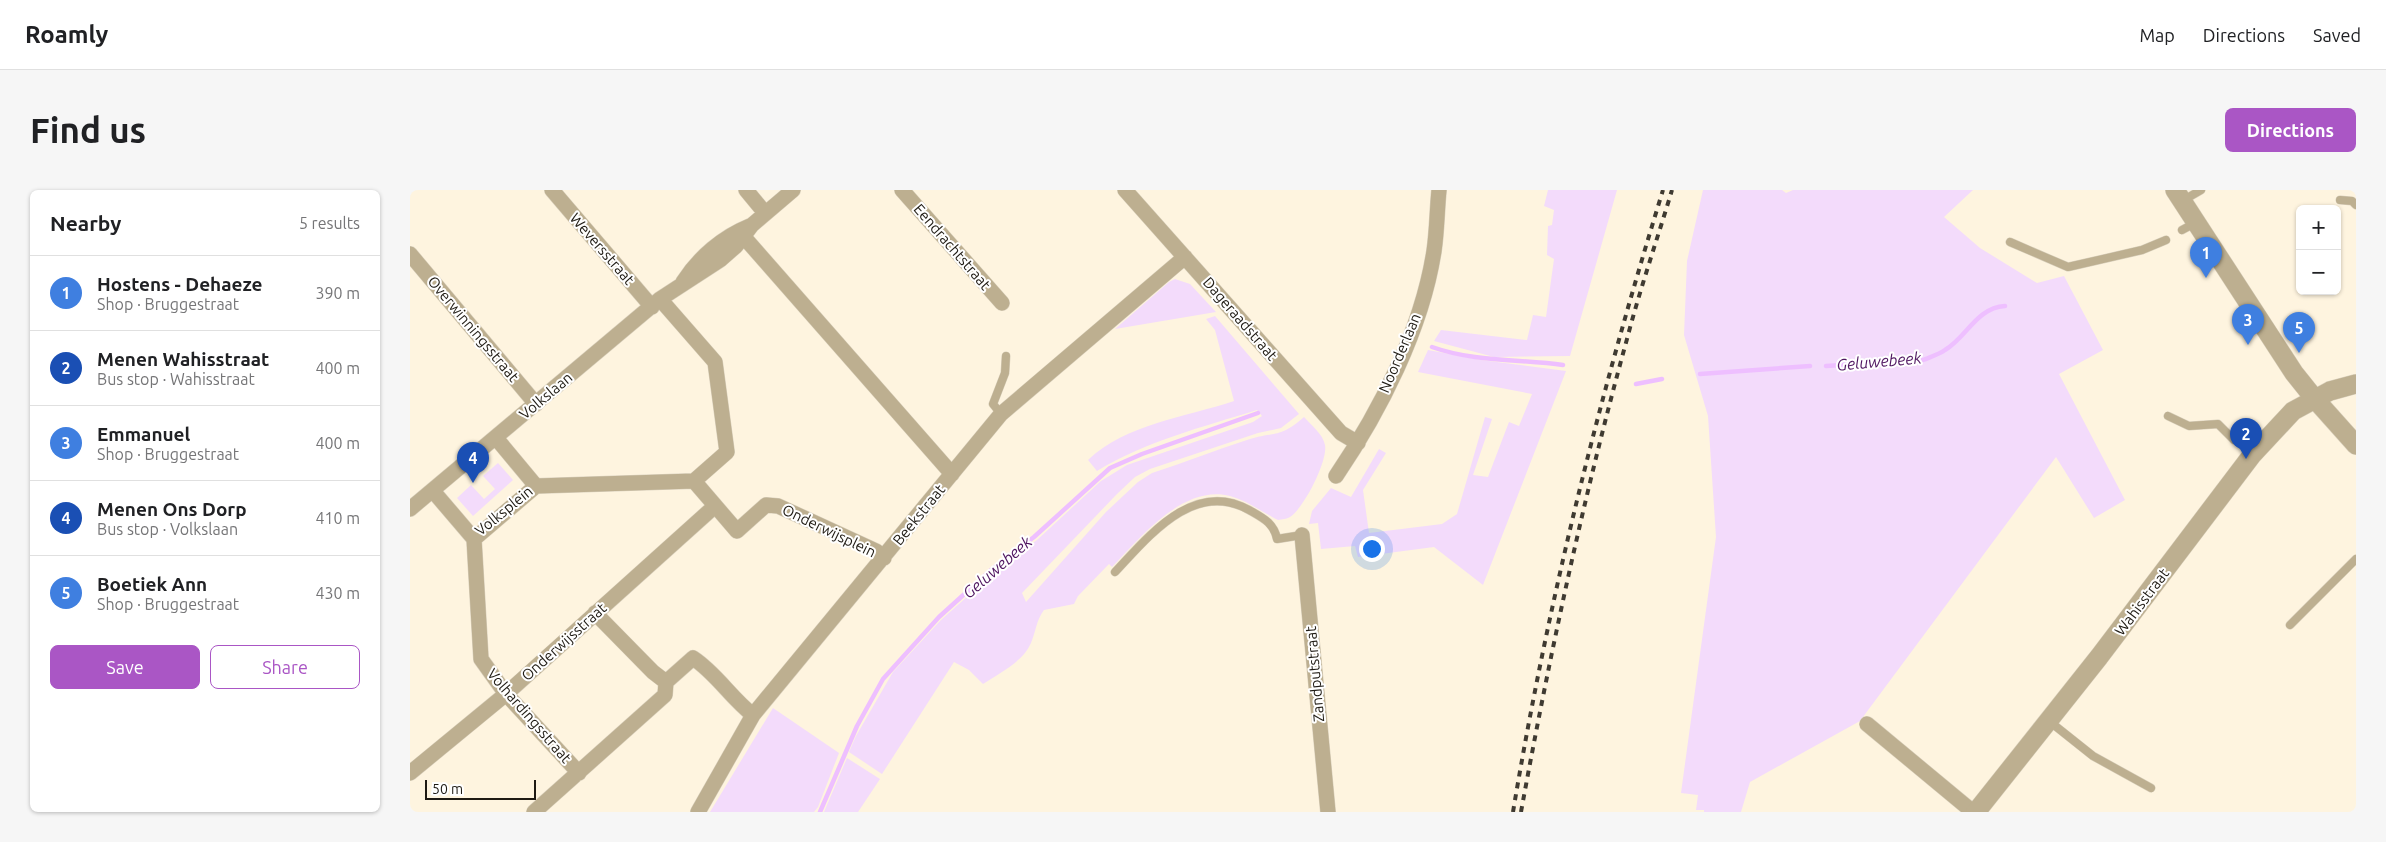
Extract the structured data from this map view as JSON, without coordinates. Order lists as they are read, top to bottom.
{
  "streets": {
    "street": [
      "Eendrachtstraat",
      "Weversstraat",
      "Dageraadstraat",
      "Overwinningsstraat",
      "Noorderlaan",
      "Volkslaan",
      "Volksplein",
      "Beekstraat",
      "Onderwijsplein",
      "Wahisstraat",
      "Onderwijsstraat",
      "Zandputstraat",
      "Volhardingsstraat"
    ]
  },
  "crossings": [
    ["Weversstraat", "Volkslaan"],
    ["Dageraadstraat", "Noorderlaan"],
    ["Dageraadstraat", "Beekstraat"],
    ["Overwinningsstraat", "Volkslaan"],
    ["Volkslaan", "Volksplein"],
    ["Volksplein", "Volhardingsstraat"],
    ["Beekstraat", "Onderwijsplein"],
    ["Onderwijsplein", "Onderwijsstraat"],
    ["Onderwijsstraat", "Volhardingsstraat"]
  ],
  "water": ["Geluwebeek"],
  "scale_bar": "50 m",
  "page": {
    "header": "Roamly",
    "nav": ["Map", "Directions", "Saved"],
    "buttons": [
      "Directions",
      ["Save", "Share"]
    ],
    "title": "Find us",
    "heading": ["Nearby", "5 results"],
    "map_buttons": ["+", "−"],
    "pins": [
      "1",
      "3",
      "5",
      "2",
      "4"
    ],
    "list": [
      {
        "mark": "1",
        "name": "Hostens - Dehaeze",
        "note": "Shop · Bruggestraat",
        "value": "390 m"
      },
      {
        "mark": "2",
        "name": "Menen Wahisstraat",
        "note": "Bus stop · Wahisstraat",
        "value": "400 m"
      },
      {
        "mark": "3",
        "name": "Emmanuel",
        "note": "Shop · Bruggestraat",
        "value": "400 m"
      },
      {
        "mark": "4",
        "name": "Menen Ons Dorp",
        "note": "Bus stop · Volkslaan",
        "value": "410 m"
      },
      {
        "mark": "5",
        "name": "Boetiek Ann",
        "note": "Shop · Bruggestraat",
        "value": "430 m"
      }
    ],
    "scale": "50 m"
  }
}
